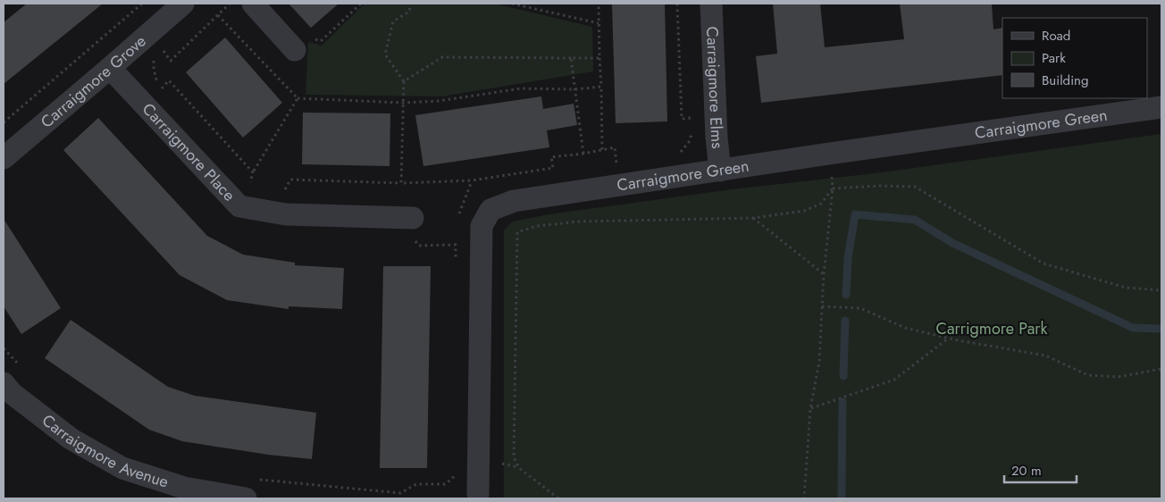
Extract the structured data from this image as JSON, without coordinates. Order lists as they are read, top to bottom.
{
  "streets": {
    "street": [
      "Carraigmore Grove",
      "Carraigmore Elms",
      "Carraigmore Green",
      "Carraigmore Place",
      "Carraigmore Avenue"
    ]
  },
  "crossings": [
    ["Carraigmore Grove", "Carraigmore Place"],
    ["Carraigmore Elms", "Carraigmore Green"]
  ],
  "parks": ["Carrigmore Park"],
  "legend": ["Road", "Park", "Building"],
  "scale_bar": "20 m"
}
